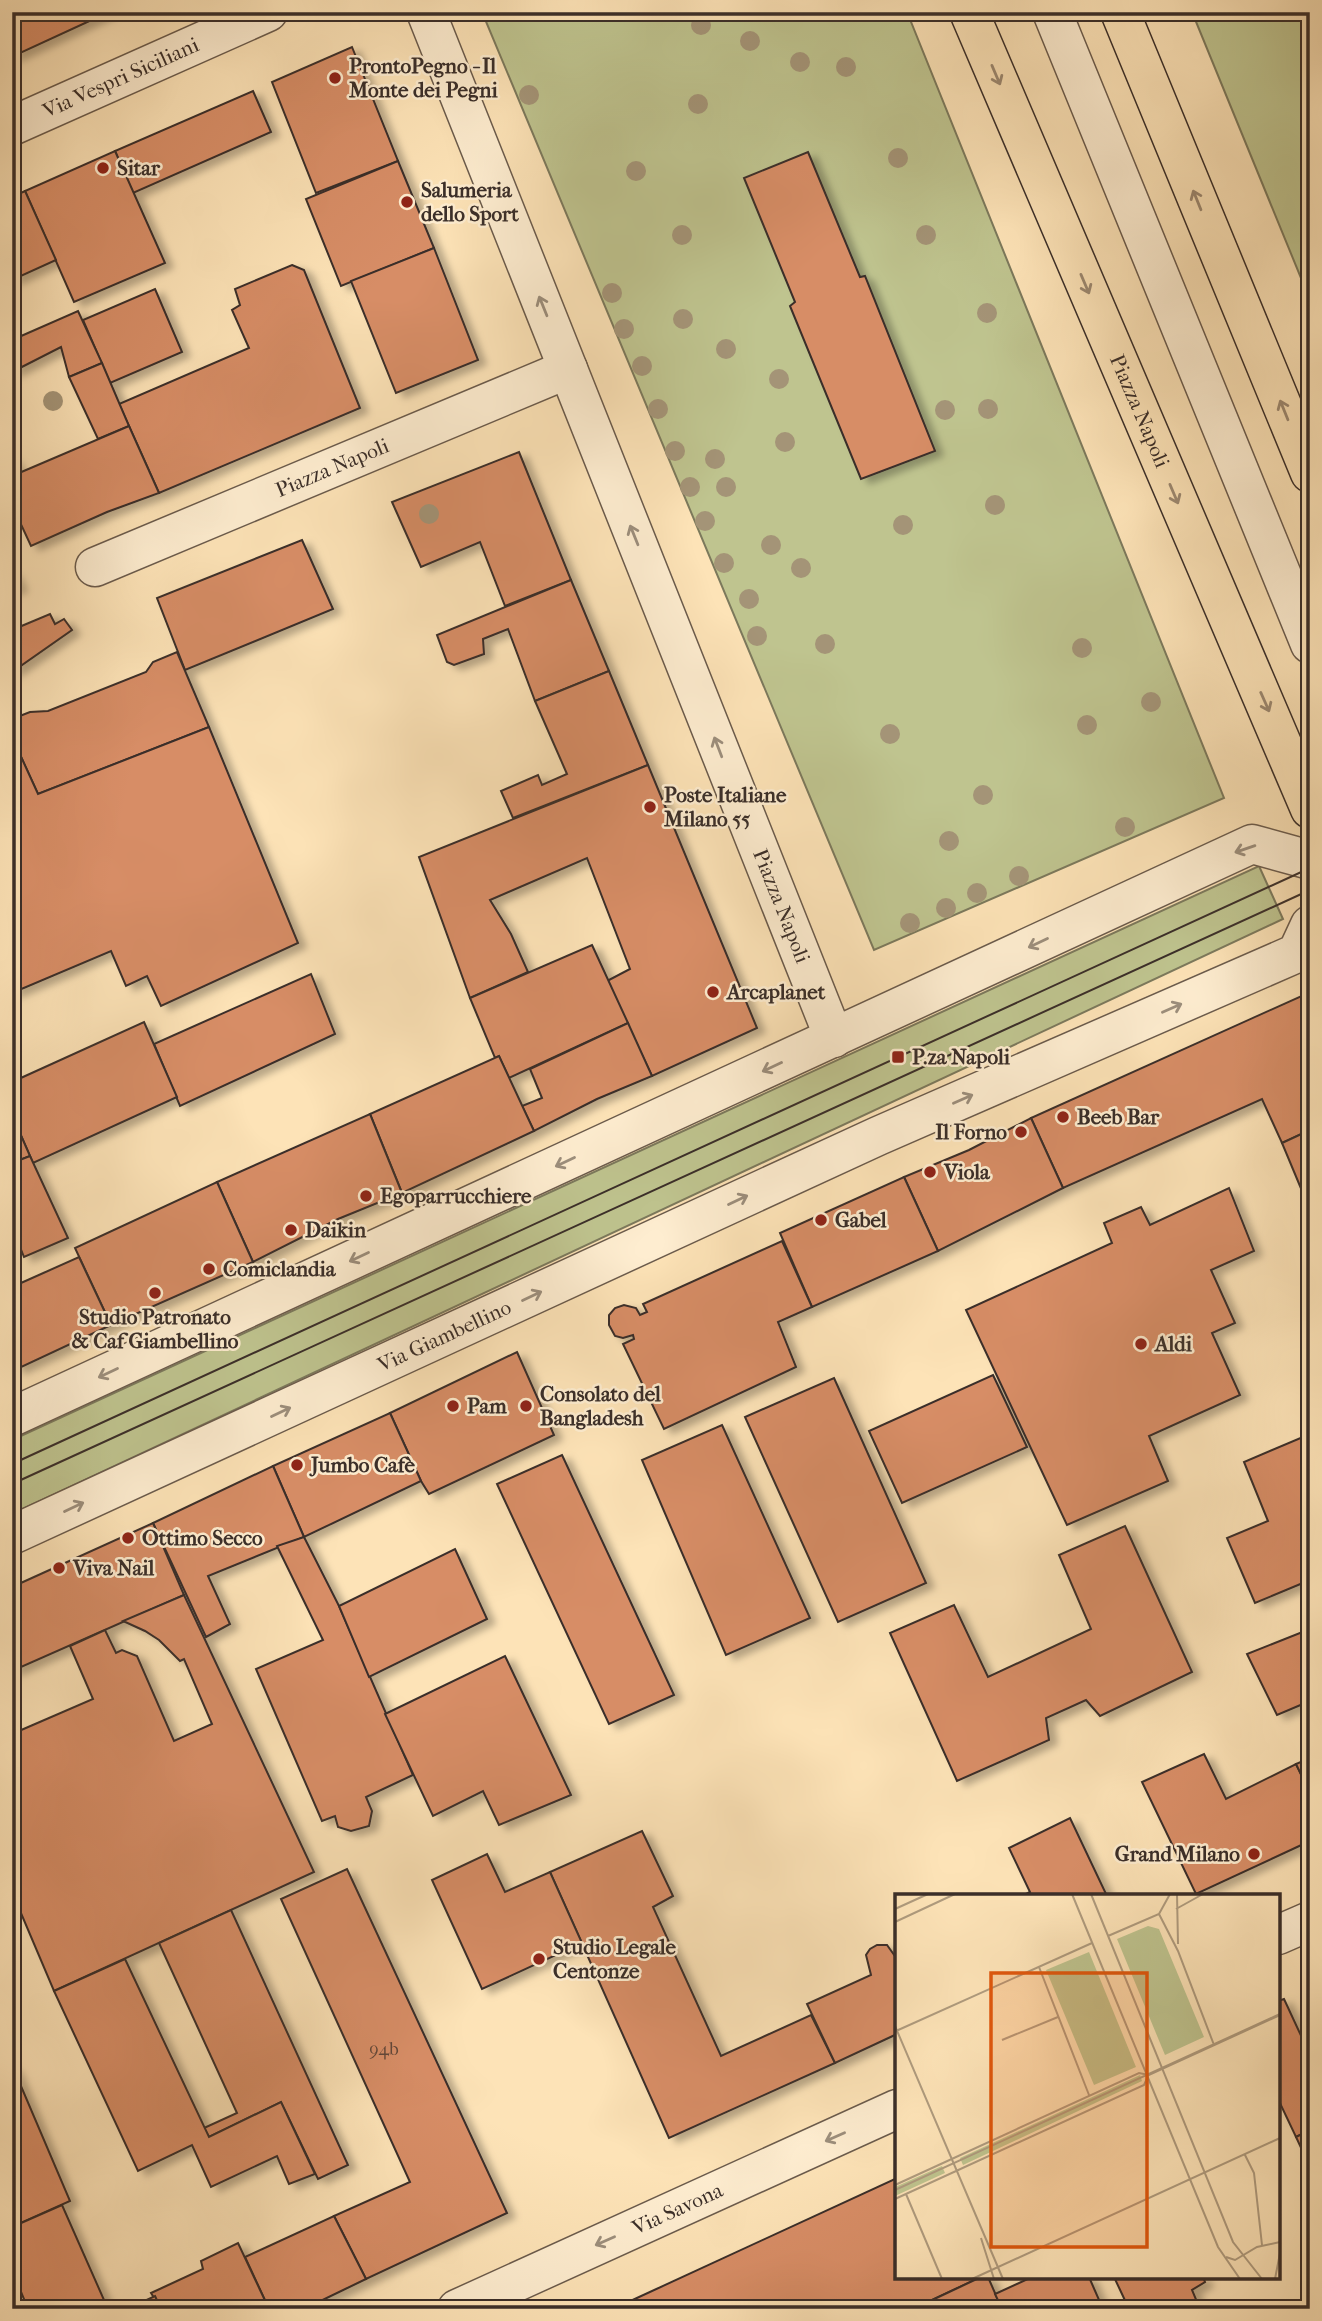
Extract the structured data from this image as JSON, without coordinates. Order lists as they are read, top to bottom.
{
  "streets": {
    "main road": ["Piazza Napoli"],
    "street": ["Via Vespri Siciliani", "Via Giambellino", "Via Savona"]
  },
  "one_way": ["Via Savona"],
  "places": {
    "other": [
      "ProntoPegno - Il Monte dei Pegni",
      "Sitar",
      "Salumeria dello Sport",
      "Poste Italiane Milano 55",
      "Arcaplanet",
      "Beeb Bar",
      "Il Forno",
      "Viola",
      "Egoparrucchiere",
      "Gabel",
      "Daikin",
      "Comiclandia",
      "Studio Patronato & Caf Giambellino",
      "Aldi",
      "Pam",
      "Consolato del Bangladesh",
      "Jumbo Cafè",
      "Ottimo Secco",
      "Viva Nail",
      "Grand Milano",
      "Studio Legale Centonze"
    ],
    "transit": ["P.za Napoli"]
  },
  "house_numbers": ["94b"]
}
